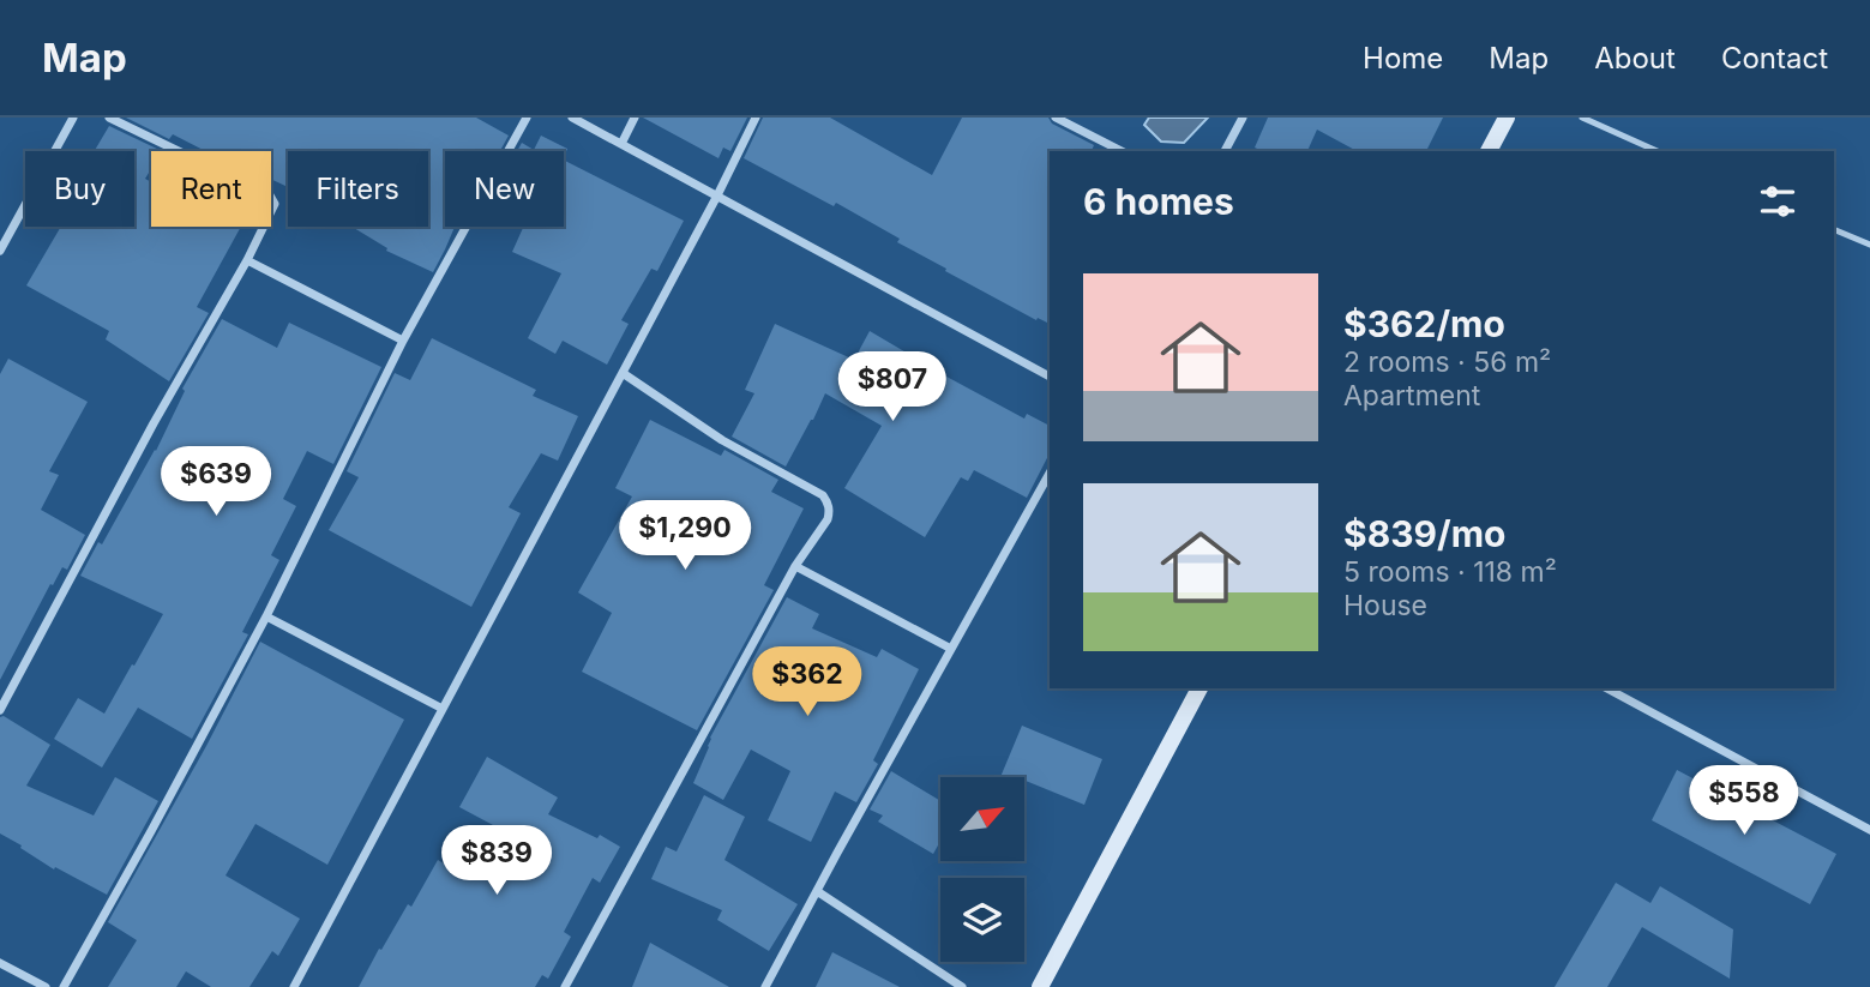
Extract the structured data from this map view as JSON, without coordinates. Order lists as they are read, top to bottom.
{
  "north": "top right",
  "page": {
    "header": "Map",
    "nav": [
      "Home",
      "Map",
      "About",
      "Contact"
    ],
    "chip": [
      "Buy",
      "Rent",
      "Filters",
      "New"
    ],
    "heading": "6 homes",
    "list": [
      {
        "name": "$362/mo",
        "note": "2 rooms · 56 m² · Apartment"
      },
      {
        "name": "$839/mo",
        "note": "5 rooms · 118 m² · House"
      }
    ],
    "price": [
      "$807",
      "$639",
      "$1,290",
      "$362",
      "$558",
      "$839"
    ]
  }
}
